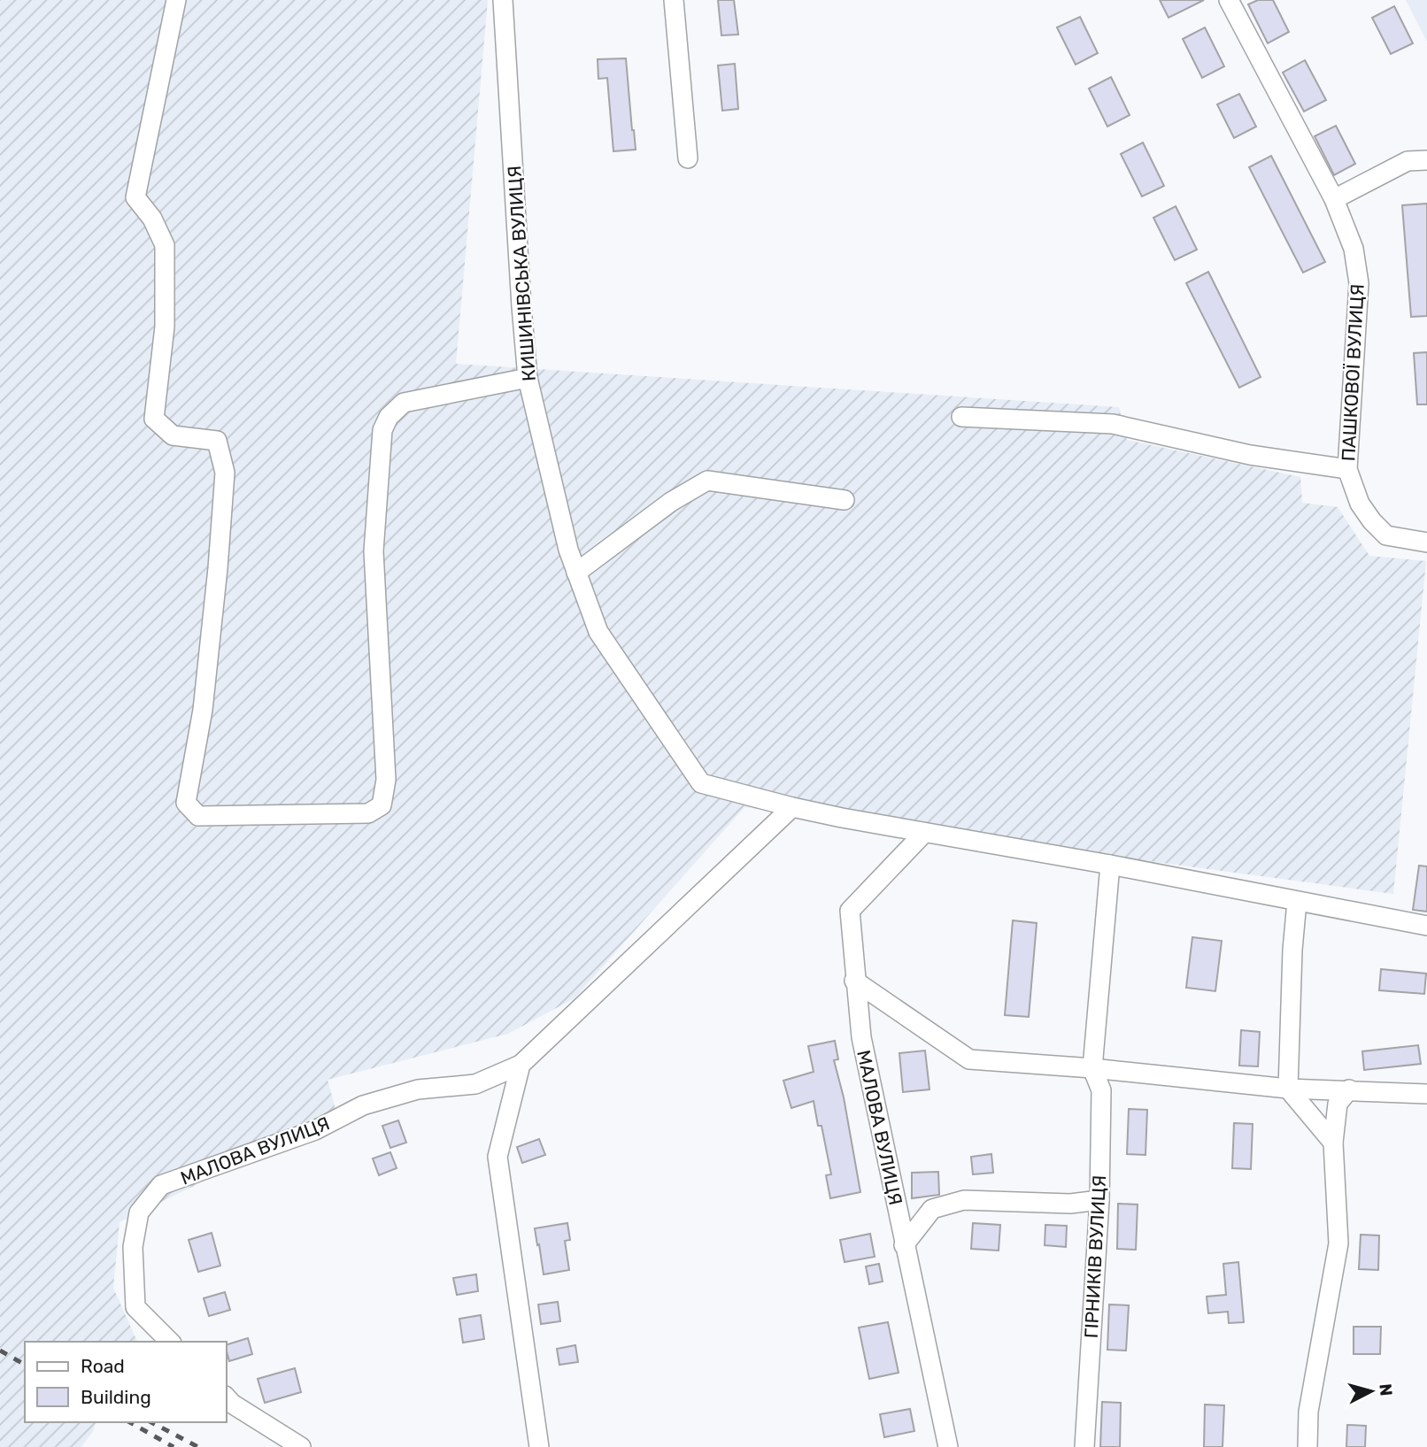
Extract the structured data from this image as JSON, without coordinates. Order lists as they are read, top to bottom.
{
  "streets": {
    "street": [
      "КИШИНІВСЬКА ВУЛИЦЯ",
      "ПАШКОВОЇ ВУЛИЦЯ",
      "МАЛОВА ВУЛИЦЯ",
      "ГІРНИКІВ ВУЛИЦЯ"
    ]
  },
  "crossings": [
    ["КИШИНІВСЬКА ВУЛИЦЯ", "МАЛОВА ВУЛИЦЯ"],
    ["КИШИНІВСЬКА ВУЛИЦЯ", "ГІРНИКІВ ВУЛИЦЯ"]
  ],
  "legend": ["Road", "Building"],
  "north": "right"
}
